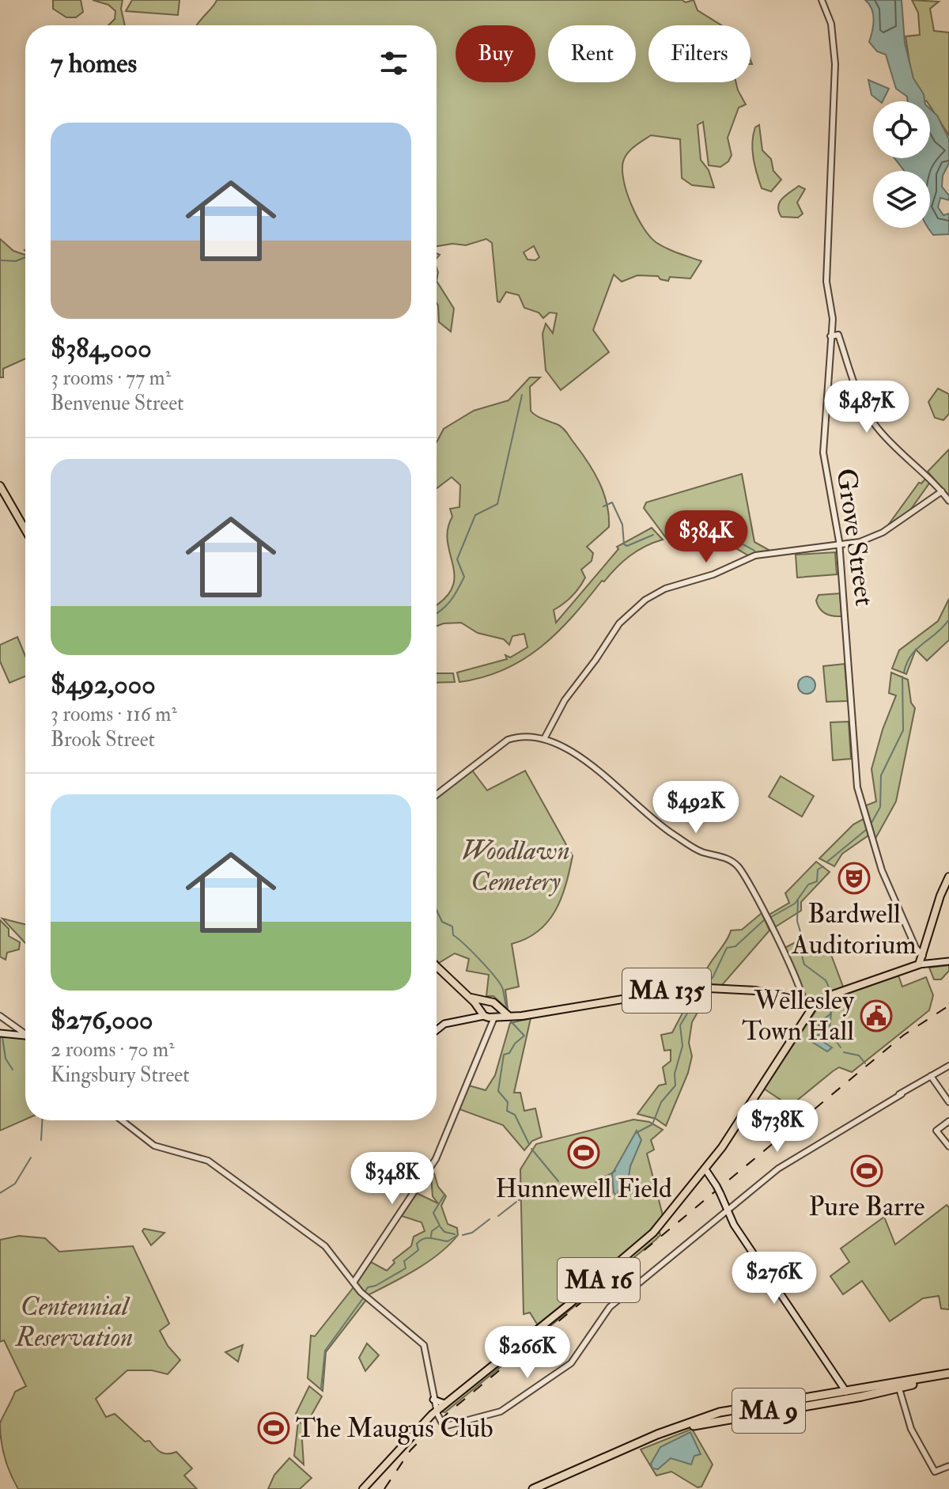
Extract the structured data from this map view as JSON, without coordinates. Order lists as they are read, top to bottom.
{
  "streets": {
    "highway": ["MA 9"],
    "main road": ["MA 135", "MA 16"],
    "street": ["Grove Street"]
  },
  "crossings": [
    ["MA 135", "MA 16"]
  ],
  "parks": ["Woodlawn Cemetery", "Centennial Reservation"],
  "places": {
    "theatre": ["Bardwell Auditorium"],
    "public building": ["Wellesley Town Hall"],
    "sports": ["Hunnewell Field", "Pure Barre", "The Maugus Club"]
  },
  "page": {
    "chip": ["Buy", "Rent", "Filters"],
    "heading": "7 homes",
    "list": [
      {
        "name": "$384,000",
        "note": "3 rooms · 77 m² · Benvenue Street"
      },
      {
        "name": "$492,000",
        "note": "3 rooms · 116 m² · Brook Street"
      },
      {
        "name": "$276,000",
        "note": "2 rooms · 70 m² · Kingsbury Street"
      }
    ],
    "price": [
      "$487K",
      "$384K",
      "$492K",
      "$738K",
      "$348K",
      "$276K",
      "$266K"
    ]
  }
}
